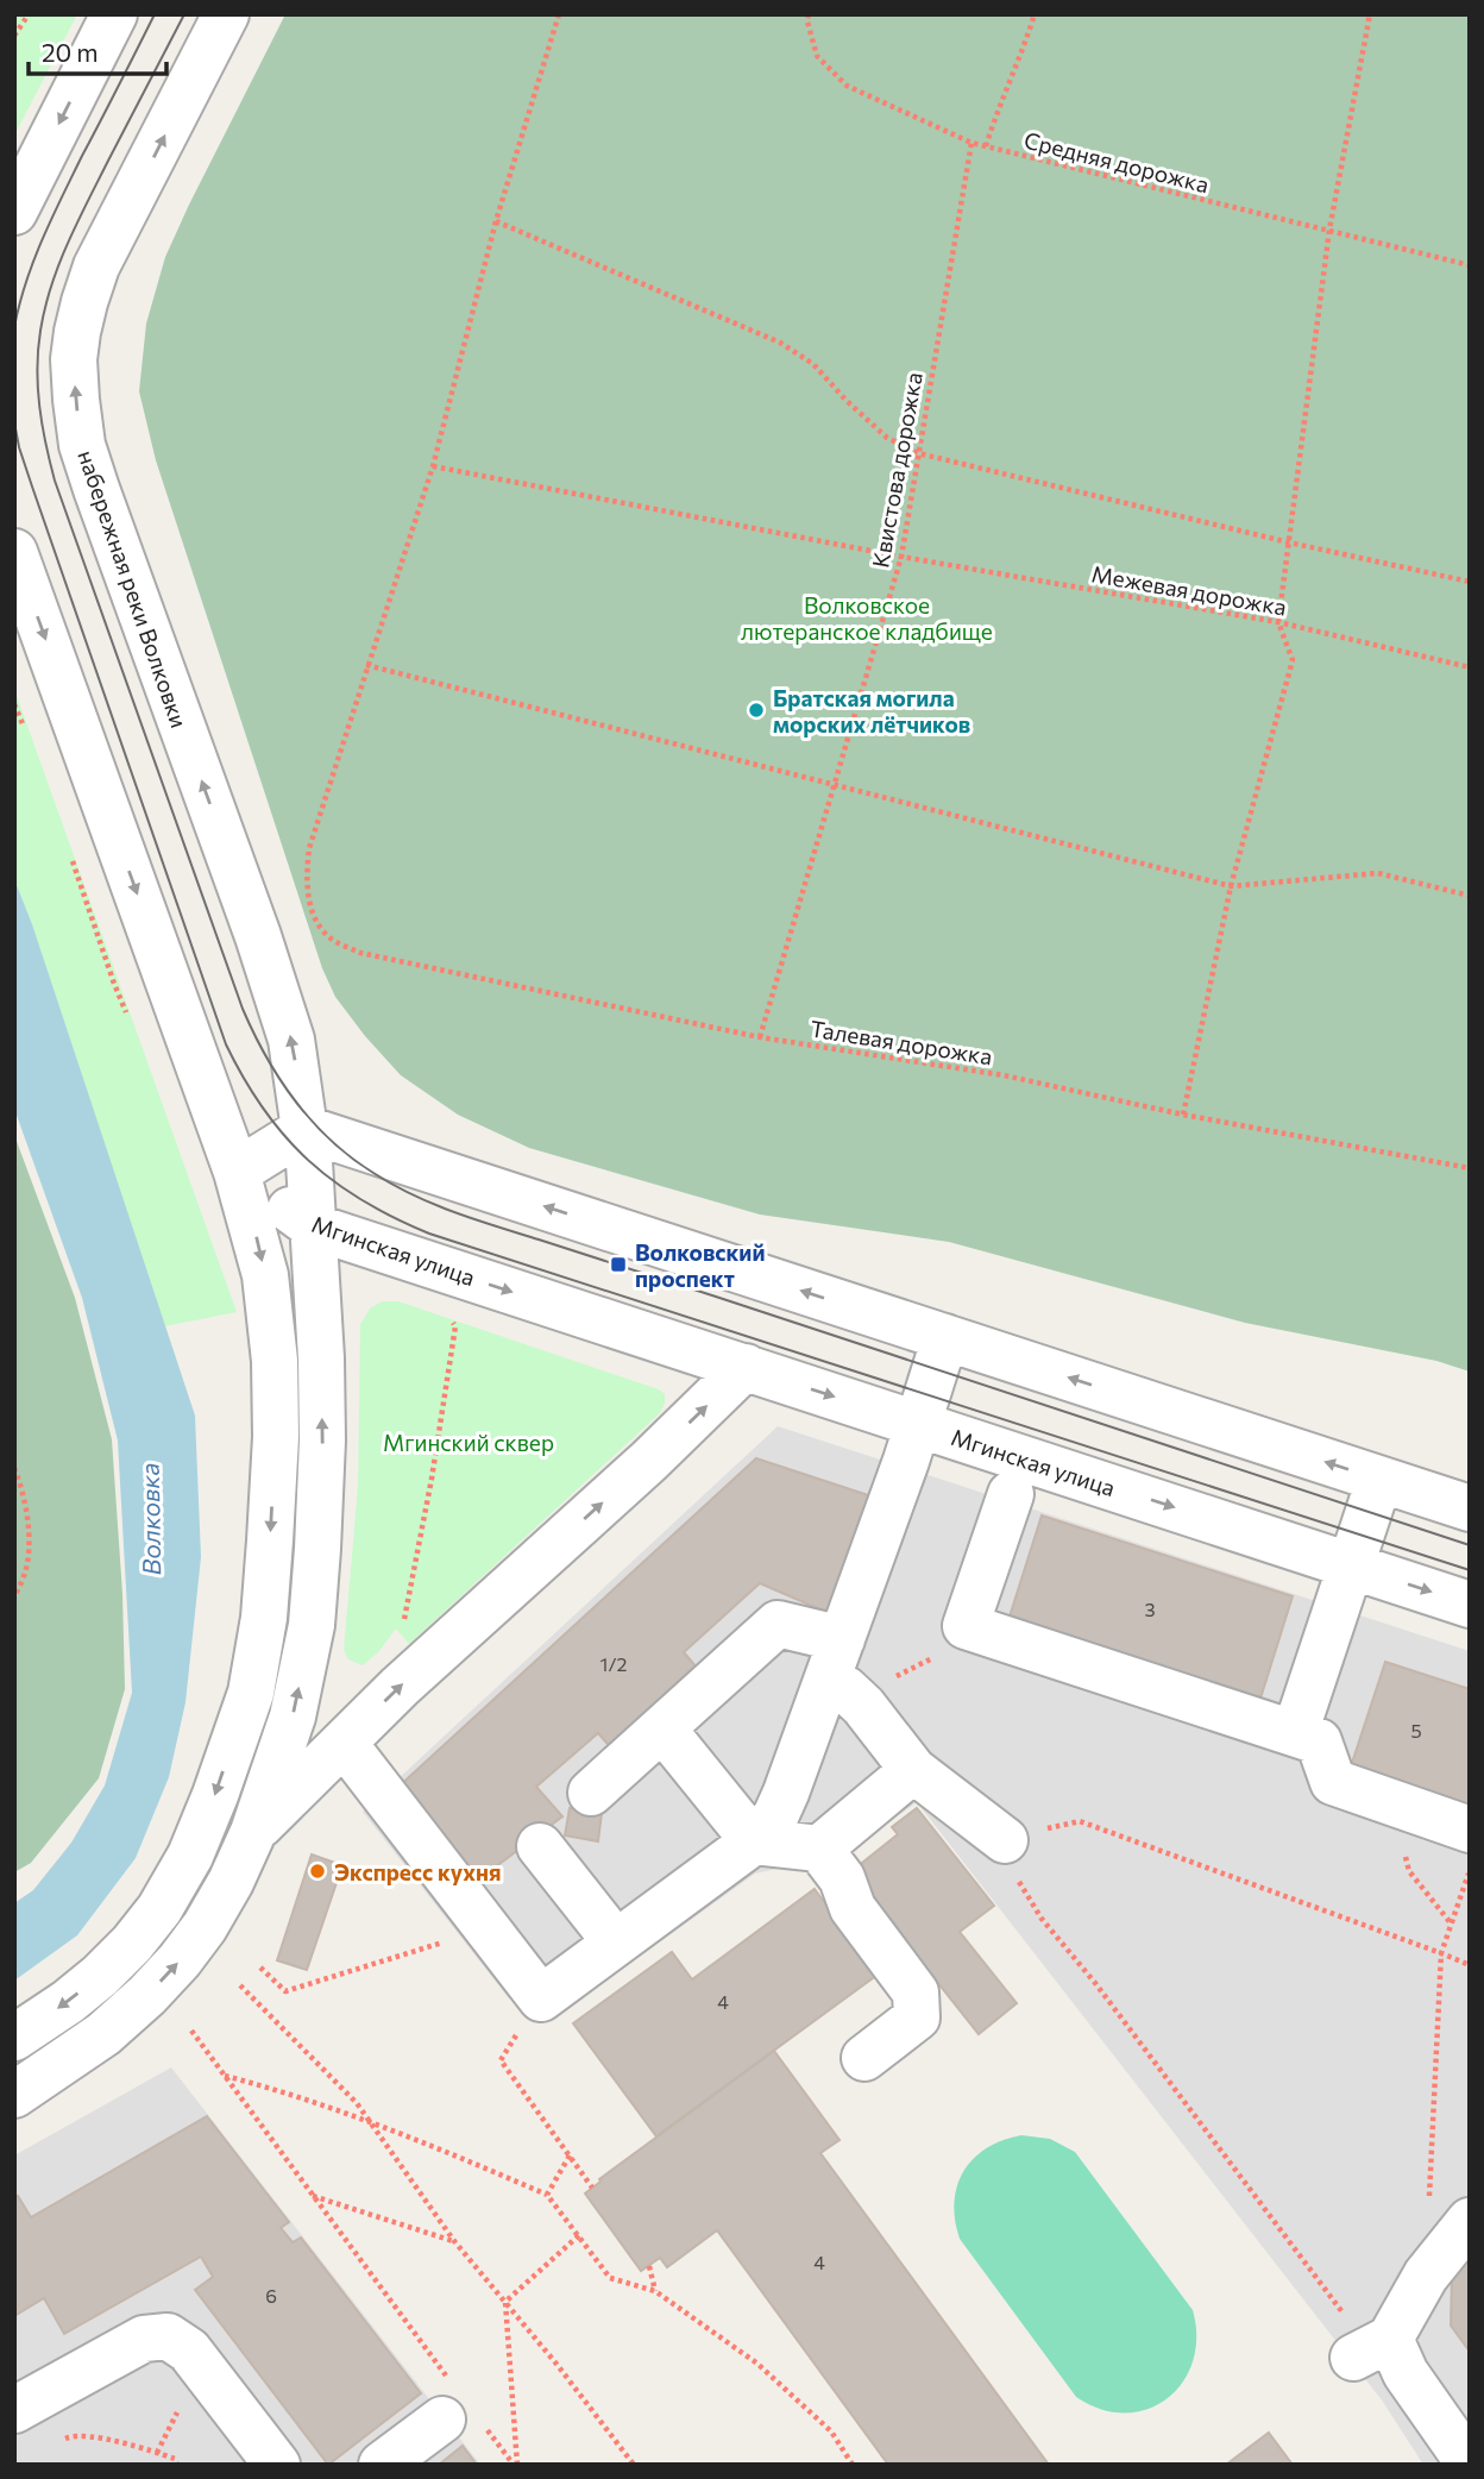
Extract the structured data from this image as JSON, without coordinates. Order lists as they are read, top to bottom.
{
  "streets": {
    "street": ["набережная реки Волковки", "Мгинская улица"],
    "path": [
      "Средняя дорожка",
      "Квистова дорожка",
      "Межевая дорожка",
      "Талевая дорожка"
    ]
  },
  "crossings": [
    ["Средняя дорожка", "Квистова дорожка"],
    ["Квистова дорожка", "Межевая дорожка"],
    ["Квистова дорожка", "Талевая дорожка"]
  ],
  "water": ["Волковка"],
  "parks": ["Волковское лютеранское кладбище", "Мгинский сквер"],
  "places": {
    "other": ["Братская могила морских лётчиков", "Экспресс кухня"],
    "transit": ["Волковский проспект"]
  },
  "house_numbers": [
    "3",
    "1/2",
    "5",
    "4",
    "4",
    "6"
  ],
  "scale_bar": "20 m"
}
